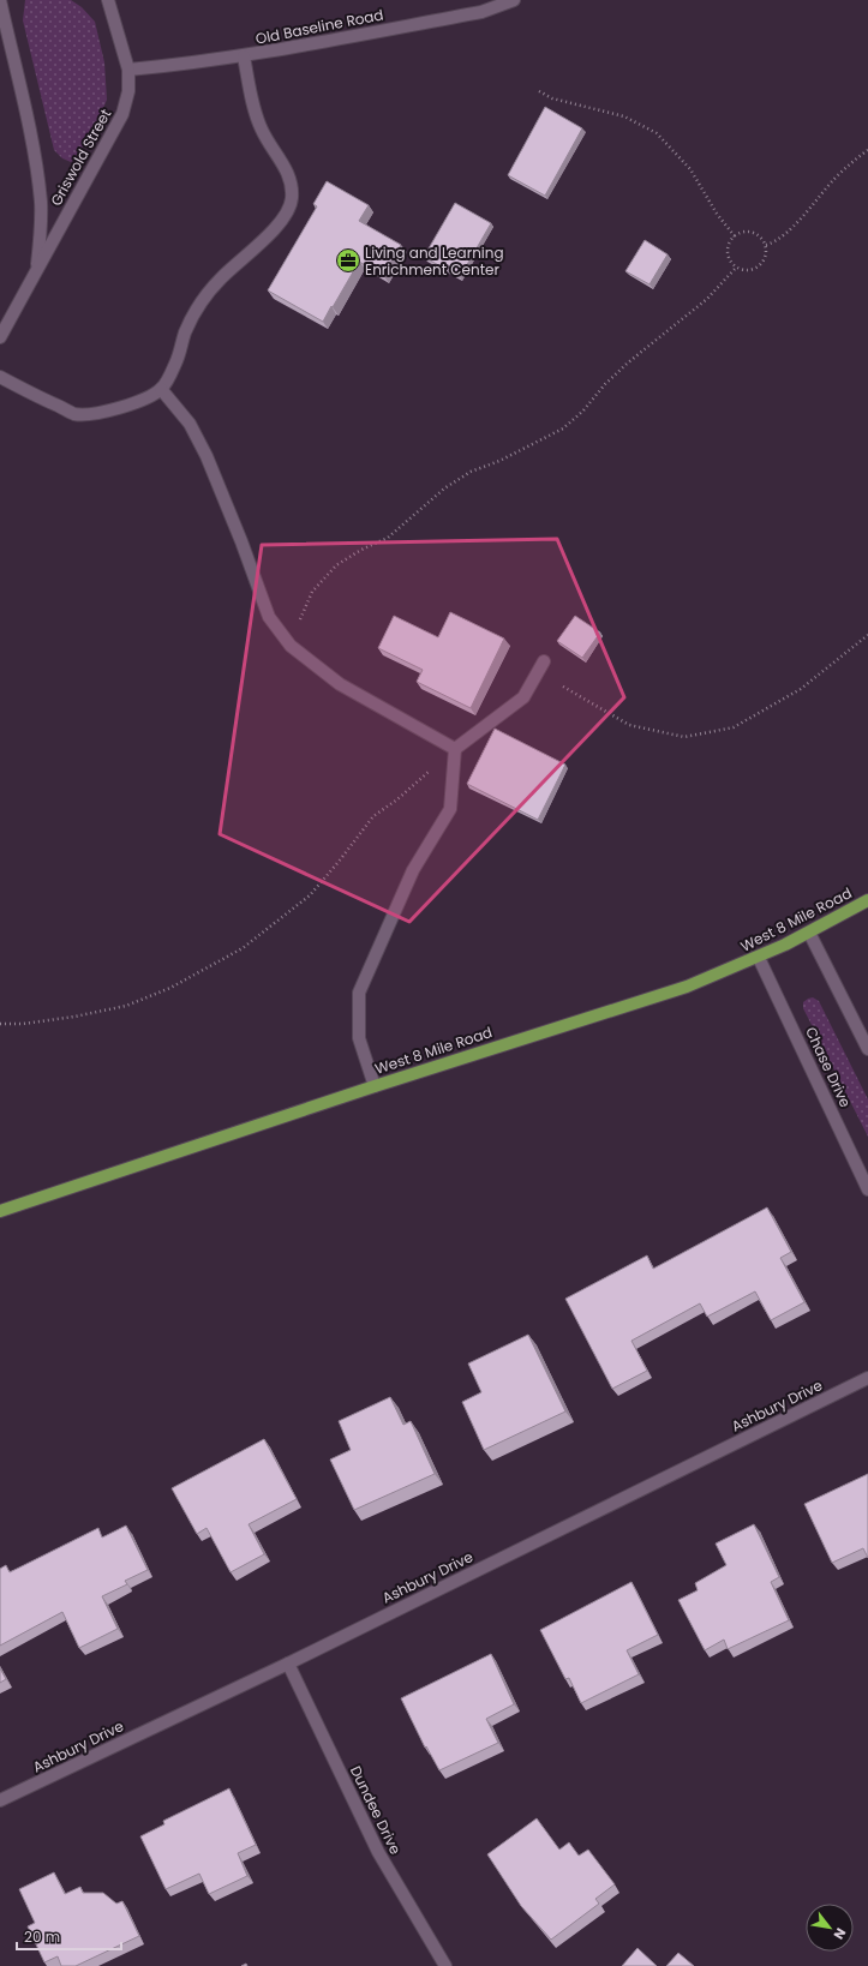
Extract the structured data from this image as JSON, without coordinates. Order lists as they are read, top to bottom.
{
  "streets": {
    "main road": ["West 8 Mile Road"],
    "street": [
      "Old Baseline Road",
      "Griswold Street",
      "Chase Drive",
      "Ashbury Drive",
      "Dundee Drive"
    ]
  },
  "crossings": [
    ["Old Baseline Road", "Griswold Street"],
    ["West 8 Mile Road", "Chase Drive"],
    ["Ashbury Drive", "Dundee Drive"]
  ],
  "places": {
    "office": ["Living and Learning Enrichment Center"]
  },
  "scale_bar": "20 m",
  "north": "bottom right"
}
